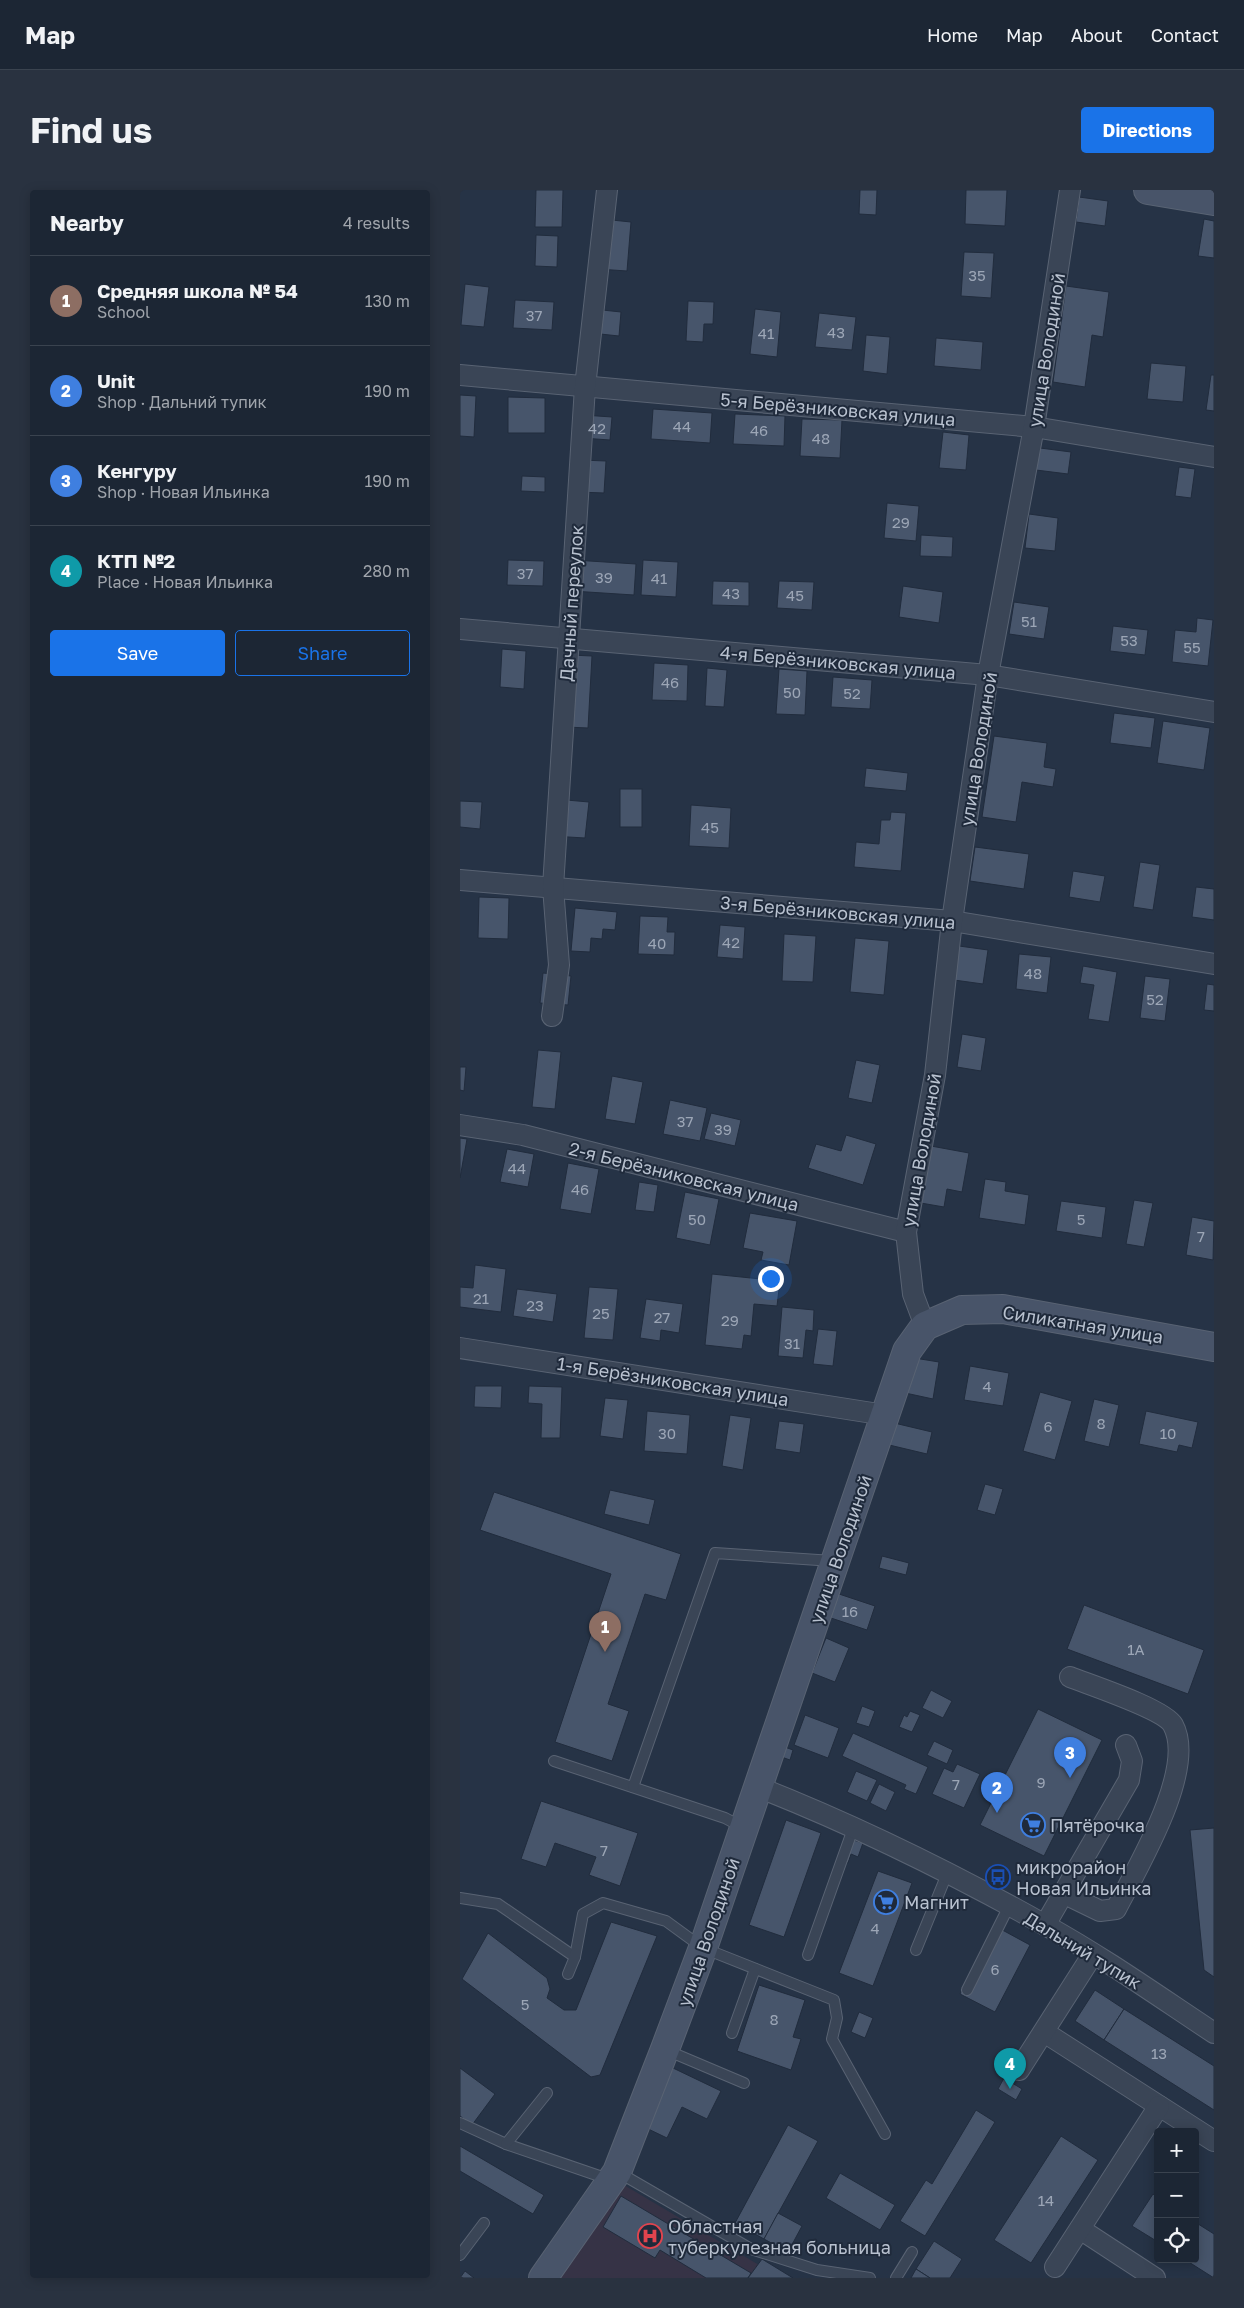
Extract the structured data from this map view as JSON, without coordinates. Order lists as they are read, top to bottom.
{
  "streets": {
    "street": [
      "улица Володиной",
      "5-я Берёзниковская улица",
      "Дачный переулок",
      "4-я Берёзниковская улица",
      "3-я Берёзниковская улица",
      "2-я Берёзниковская улица",
      "Силикатная улица",
      "1-я Берёзниковская улица",
      "Дальний тупик"
    ]
  },
  "crossings": [
    ["улица Володиной", "5-я Берёзниковская улица"],
    ["улица Володиной", "4-я Берёзниковская улица"],
    ["улица Володиной", "3-я Берёзниковская улица"],
    ["улица Володиной", "2-я Берёзниковская улица"],
    ["улица Володиной", "Силикатная улица"],
    ["улица Володиной", "1-я Берёзниковская улица"],
    ["улица Володиной", "Дальний тупик"],
    ["5-я Берёзниковская улица", "Дачный переулок"],
    ["Дачный переулок", "4-я Берёзниковская улица"],
    ["Дачный переулок", "3-я Берёзниковская улица"]
  ],
  "places": {
    "supermarket": ["Пятёрочка", "Магнит"],
    "bus stop": ["микрорайон Новая Ильинка"],
    "hospital": ["Областная туберкулезная больница"]
  },
  "house_numbers": [
    "35",
    "37",
    "43",
    "41",
    "44",
    "42",
    "46",
    "48",
    "29",
    "37",
    "39",
    "41",
    "43",
    "45",
    "51",
    "53",
    "55",
    "46",
    "50",
    "52",
    "45",
    "42",
    "40",
    "48",
    "52",
    "37",
    "39",
    "44",
    "46",
    "50",
    "5",
    "7",
    "21",
    "23",
    "25",
    "27",
    "29",
    "31",
    "4",
    "8",
    "6",
    "30",
    "10",
    "16",
    "1А",
    "9",
    "7",
    "7",
    "4",
    "6",
    "5",
    "8",
    "13",
    "14"
  ],
  "page": {
    "header": "Map",
    "nav": [
      "Home",
      "Map",
      "About",
      "Contact"
    ],
    "buttons": [
      "Directions",
      ["Save", "Share"]
    ],
    "title": "Find us",
    "heading": ["Nearby", "4 results"],
    "list": [
      {
        "mark": "1",
        "name": "Средняя школа № 54",
        "note": "School",
        "value": "130 m"
      },
      {
        "mark": "2",
        "name": "Unit",
        "note": "Shop · Дальний тупик",
        "value": "190 m"
      },
      {
        "mark": "3",
        "name": "Кенгуру",
        "note": "Shop · Новая Ильинка",
        "value": "190 m"
      },
      {
        "mark": "4",
        "name": "КТП №2",
        "note": "Place · Новая Ильинка",
        "value": "280 m"
      }
    ],
    "pins": [
      "1",
      "3",
      "2",
      "4"
    ],
    "map_buttons": ["+", "−"]
  }
}
